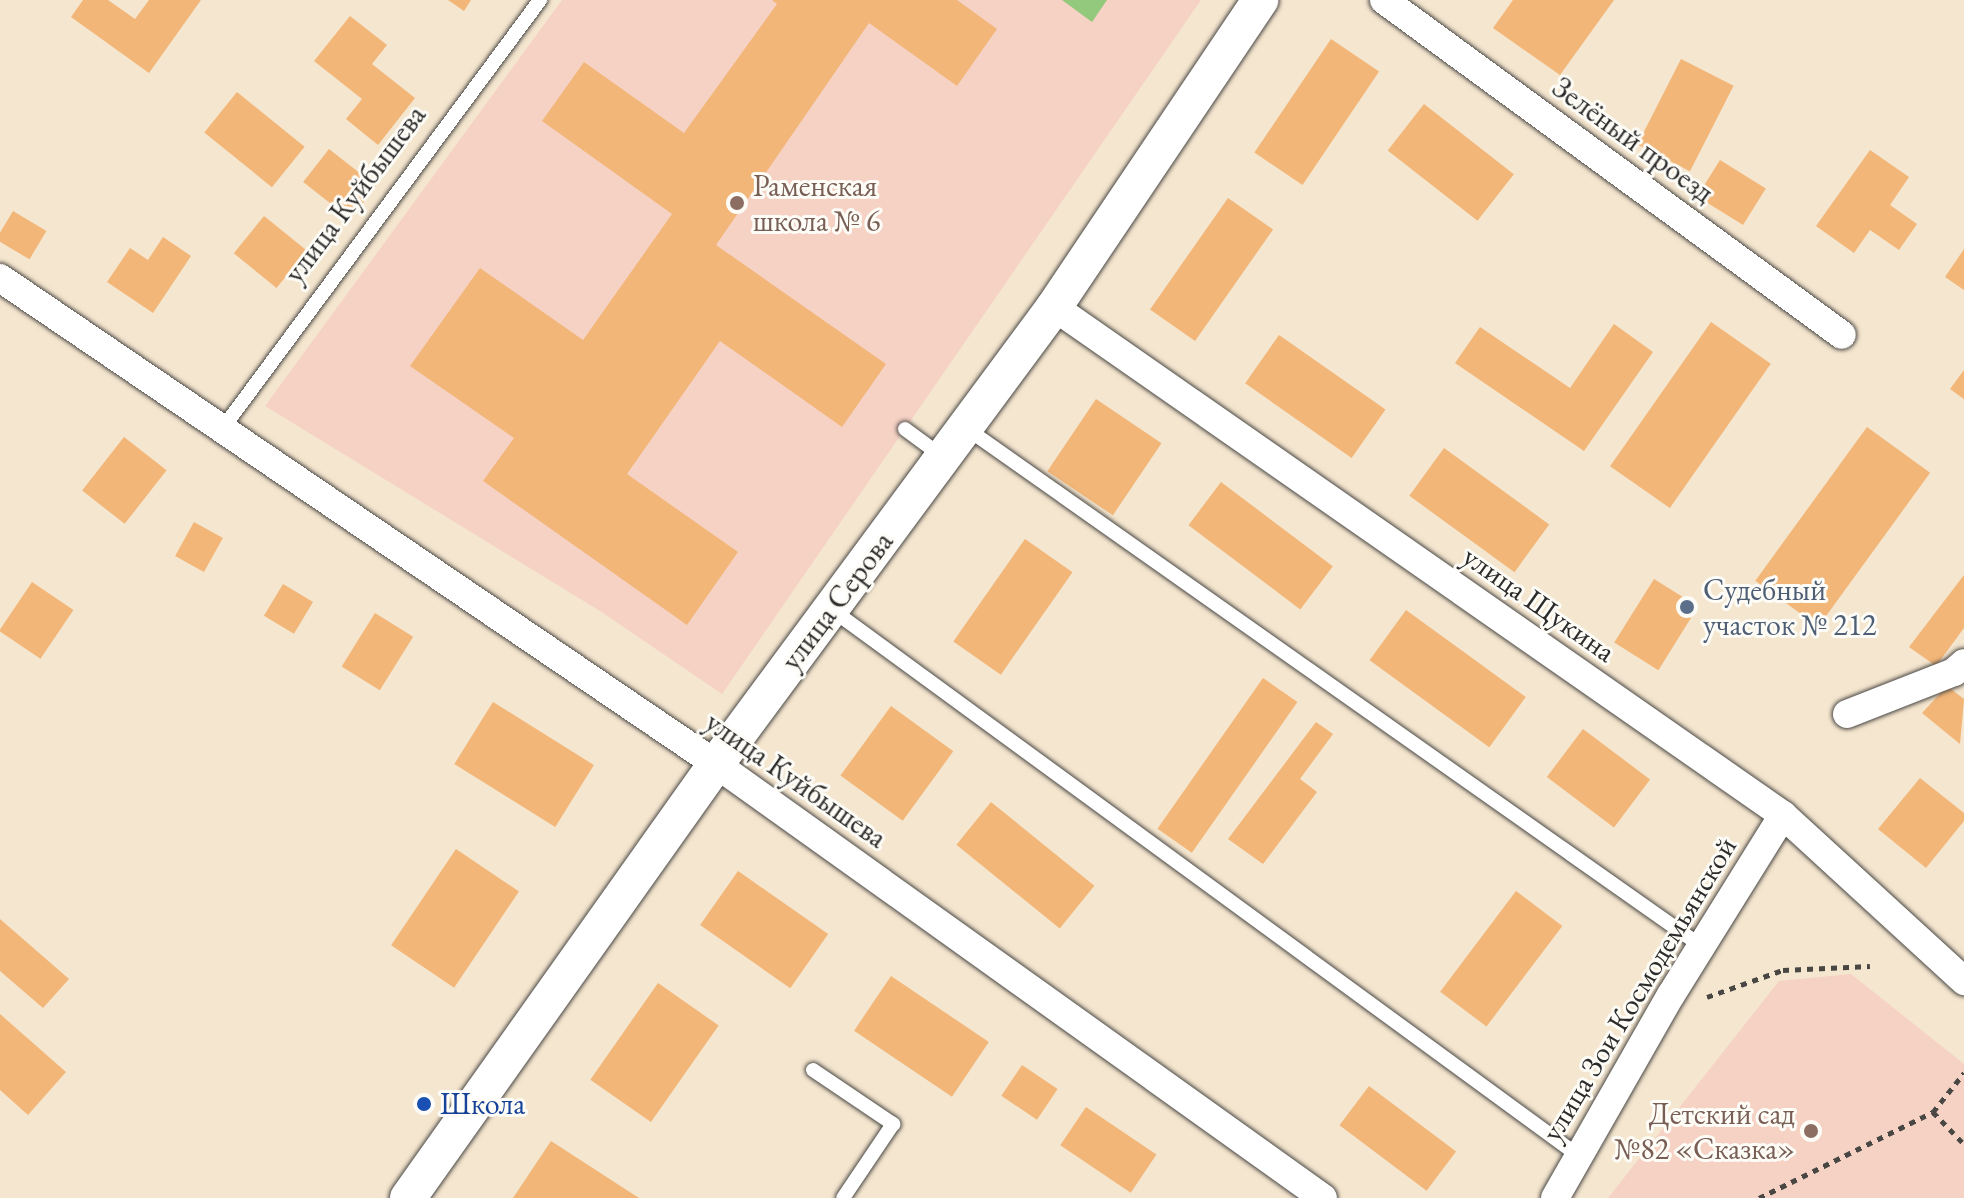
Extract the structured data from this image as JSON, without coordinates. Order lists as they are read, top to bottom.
{
  "streets": {
    "street": [
      "Зелёный проезд",
      "улица Куйбышева",
      "улица Серова",
      "улица Щукина",
      "улица Зои Космодемьянской"
    ]
  },
  "crossings": [
    ["улица Куйбышева", "улица Серова"],
    ["улица Серова", "улица Щукина"],
    ["улица Щукина", "улица Зои Космодемьянской"]
  ],
  "places": [
    "Раменская школа № 6",
    "Судебный участок № 212",
    "Школа",
    "Детский сад №82 «Сказка»"
  ]
}
